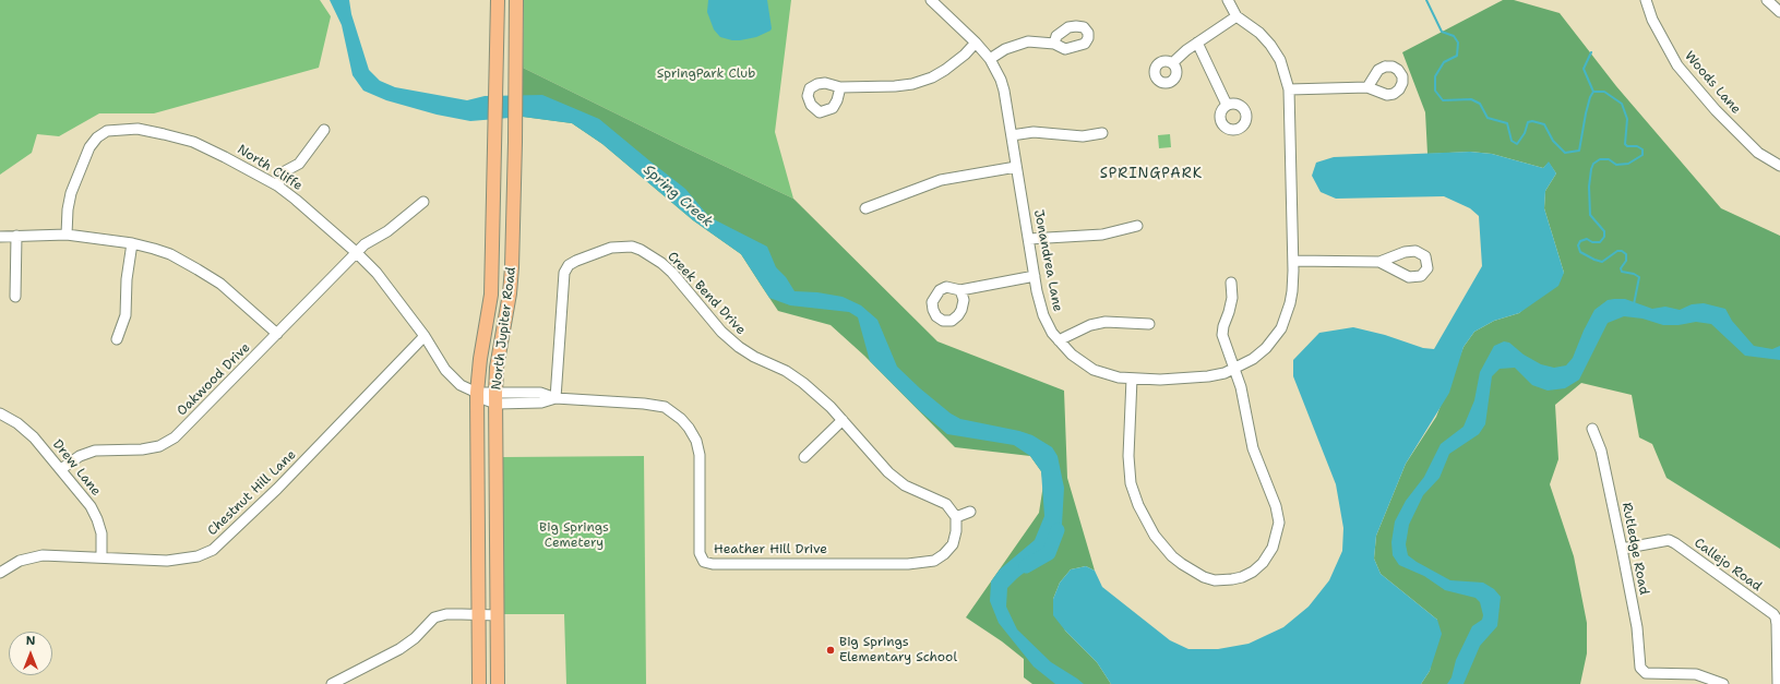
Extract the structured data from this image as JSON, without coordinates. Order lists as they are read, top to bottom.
{
  "streets": {
    "main road": ["North Jupiter Road"],
    "street": [
      "Woods Lane",
      "North Cliffe",
      "Jonandrea Lane",
      "Creek Bend Drive",
      "Oakwood Drive",
      "Drew Lane",
      "Chestnut Hill Lane",
      "Rutledge Road",
      "Heather Hill Drive",
      "Callejo Road"
    ]
  },
  "crossings": [
    ["North Cliffe", "North Jupiter Road"],
    ["North Cliffe", "Oakwood Drive"],
    ["North Cliffe", "Chestnut Hill Lane"],
    ["Creek Bend Drive", "Heather Hill Drive"],
    ["North Jupiter Road", "Heather Hill Drive"],
    ["Oakwood Drive", "Drew Lane"],
    ["Drew Lane", "Chestnut Hill Lane"],
    ["Rutledge Road", "Callejo Road"]
  ],
  "districts": ["SPRINGPARK"],
  "water": ["Spring Creek"],
  "parks": ["SpringPark Club", "Big Springs Cemetery"],
  "places": ["Big Springs Elementary School"],
  "north": "top"
}
